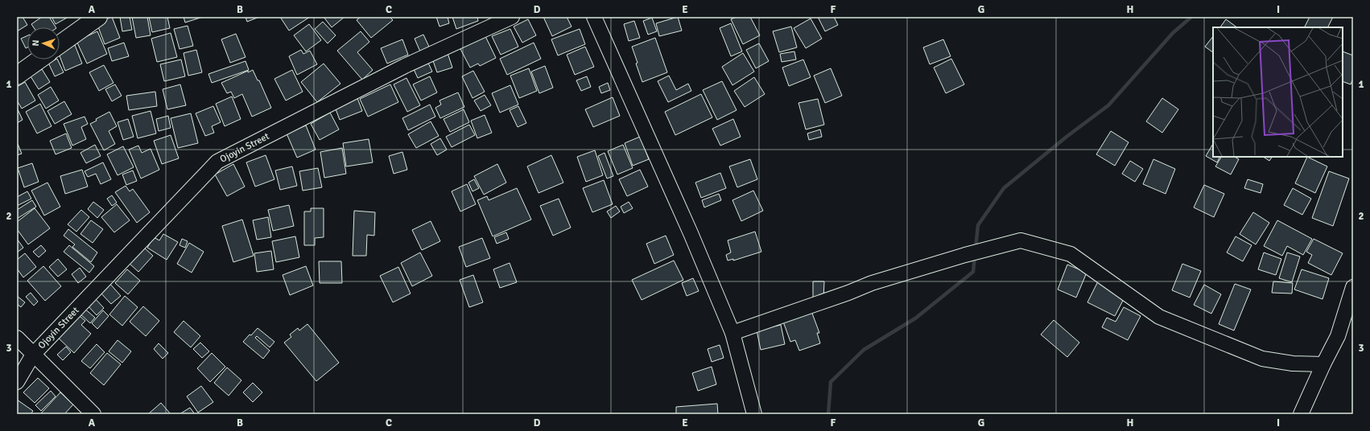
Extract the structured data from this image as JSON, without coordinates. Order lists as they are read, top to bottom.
{
  "streets": {
    "street": ["Ojoyin Street"]
  },
  "north": "left",
  "grid": {
    "columns": [
      "A",
      "B",
      "C",
      "D",
      "E",
      "F",
      "G",
      "H",
      "I"
    ],
    "rows": ["1", "2", "3"]
  }
}
